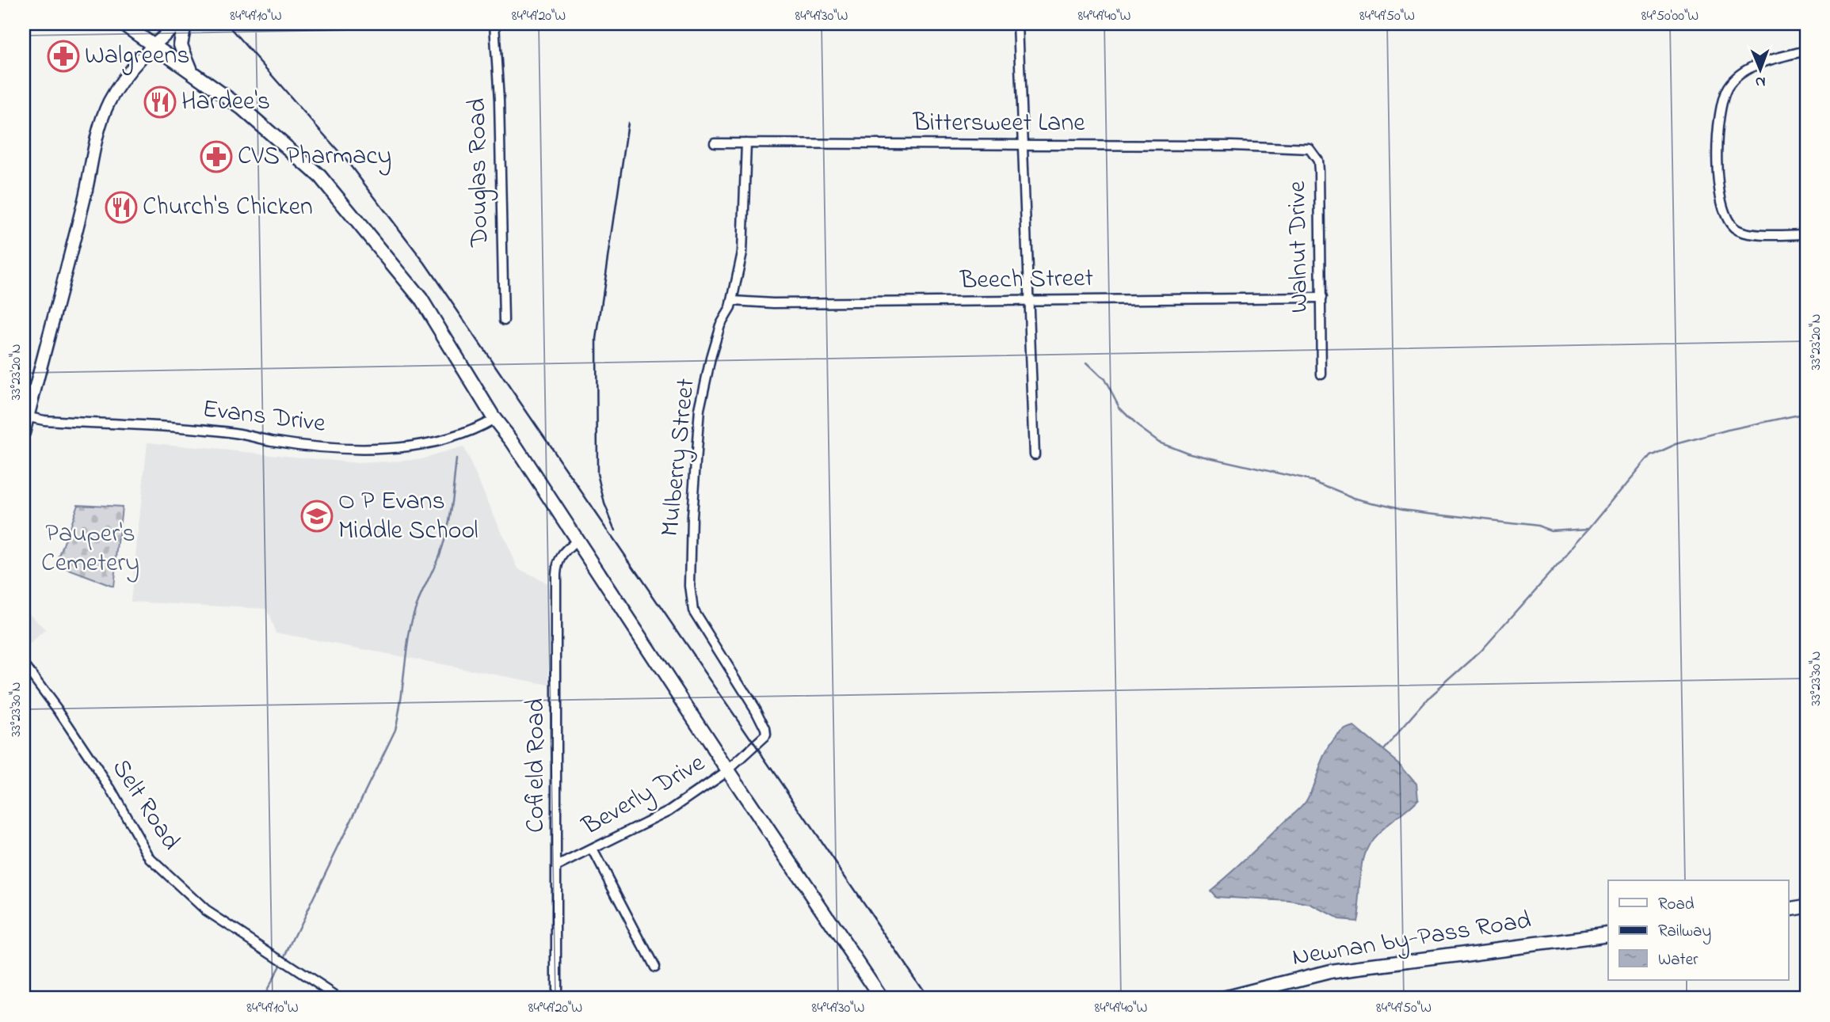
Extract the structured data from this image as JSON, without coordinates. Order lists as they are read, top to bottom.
{
  "streets": {
    "main road": ["Newnan by-Pass Road"],
    "street": [
      "Bittersweet Lane",
      "Douglas Road",
      "Walnut Drive",
      "Beech Street",
      "Evans Drive",
      "Mulberry Street",
      "Cofield Road",
      "Beverly Drive",
      "Selt Road"
    ]
  },
  "crossings": [
    ["Bittersweet Lane", "Walnut Drive"],
    ["Bittersweet Lane", "Mulberry Street"],
    ["Walnut Drive", "Beech Street"],
    ["Beech Street", "Mulberry Street"],
    ["Mulberry Street", "Beverly Drive"],
    ["Cofield Road", "Beverly Drive"]
  ],
  "parks": ["Pauper's Cemetery"],
  "places": {
    "pharmacy": ["Walgreens", "CVS Pharmacy"],
    "restaurant": ["Hardee's", "Church's Chicken"],
    "school or university": ["O P Evans Middle School"]
  },
  "legend": ["Road", "Railway", "Water"],
  "north": "bottom",
  "coordinates": [
    "84°49'10\"W",
    "84°49'20\"W",
    "84°49'30\"W",
    "84°49'40\"W",
    "84°49'50\"W",
    "84°50'00\"W",
    "33°23'20\"N",
    "33°23'30\"N"
  ]
}
